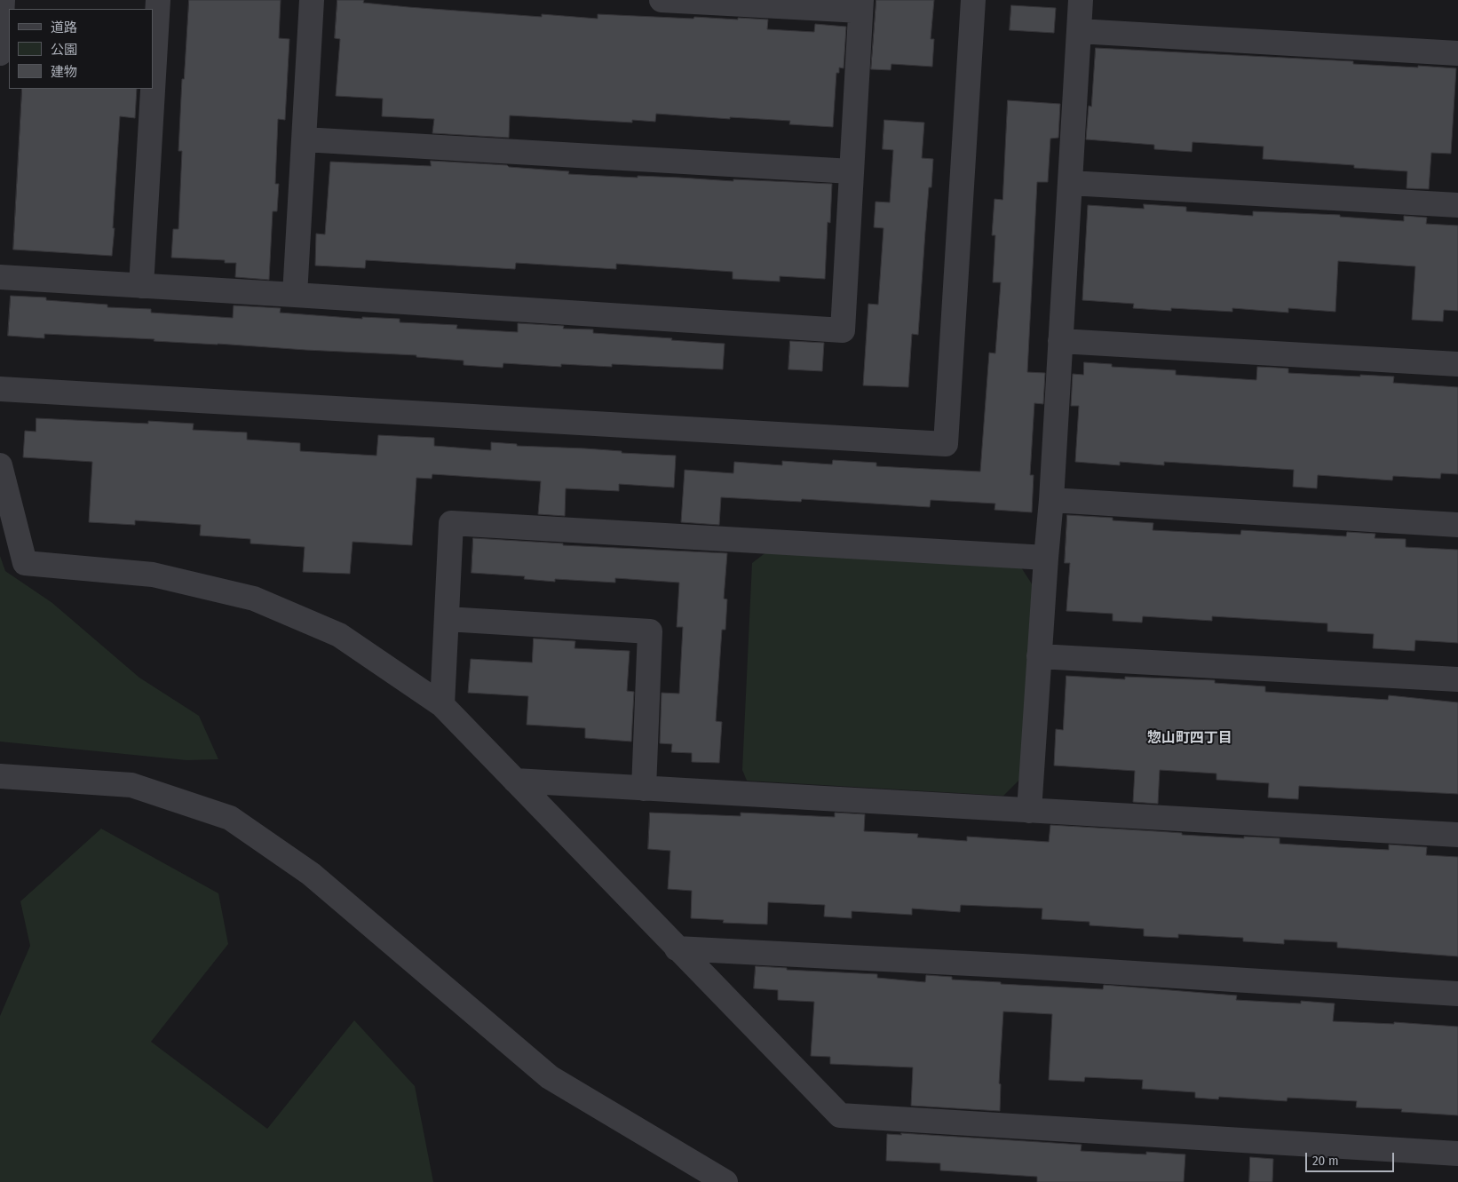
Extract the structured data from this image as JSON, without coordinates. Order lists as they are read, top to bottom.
{
  "districts": ["惣山町四丁目"],
  "legend": ["道路", "公園", "建物"],
  "scale_bar": "20 m"
}
